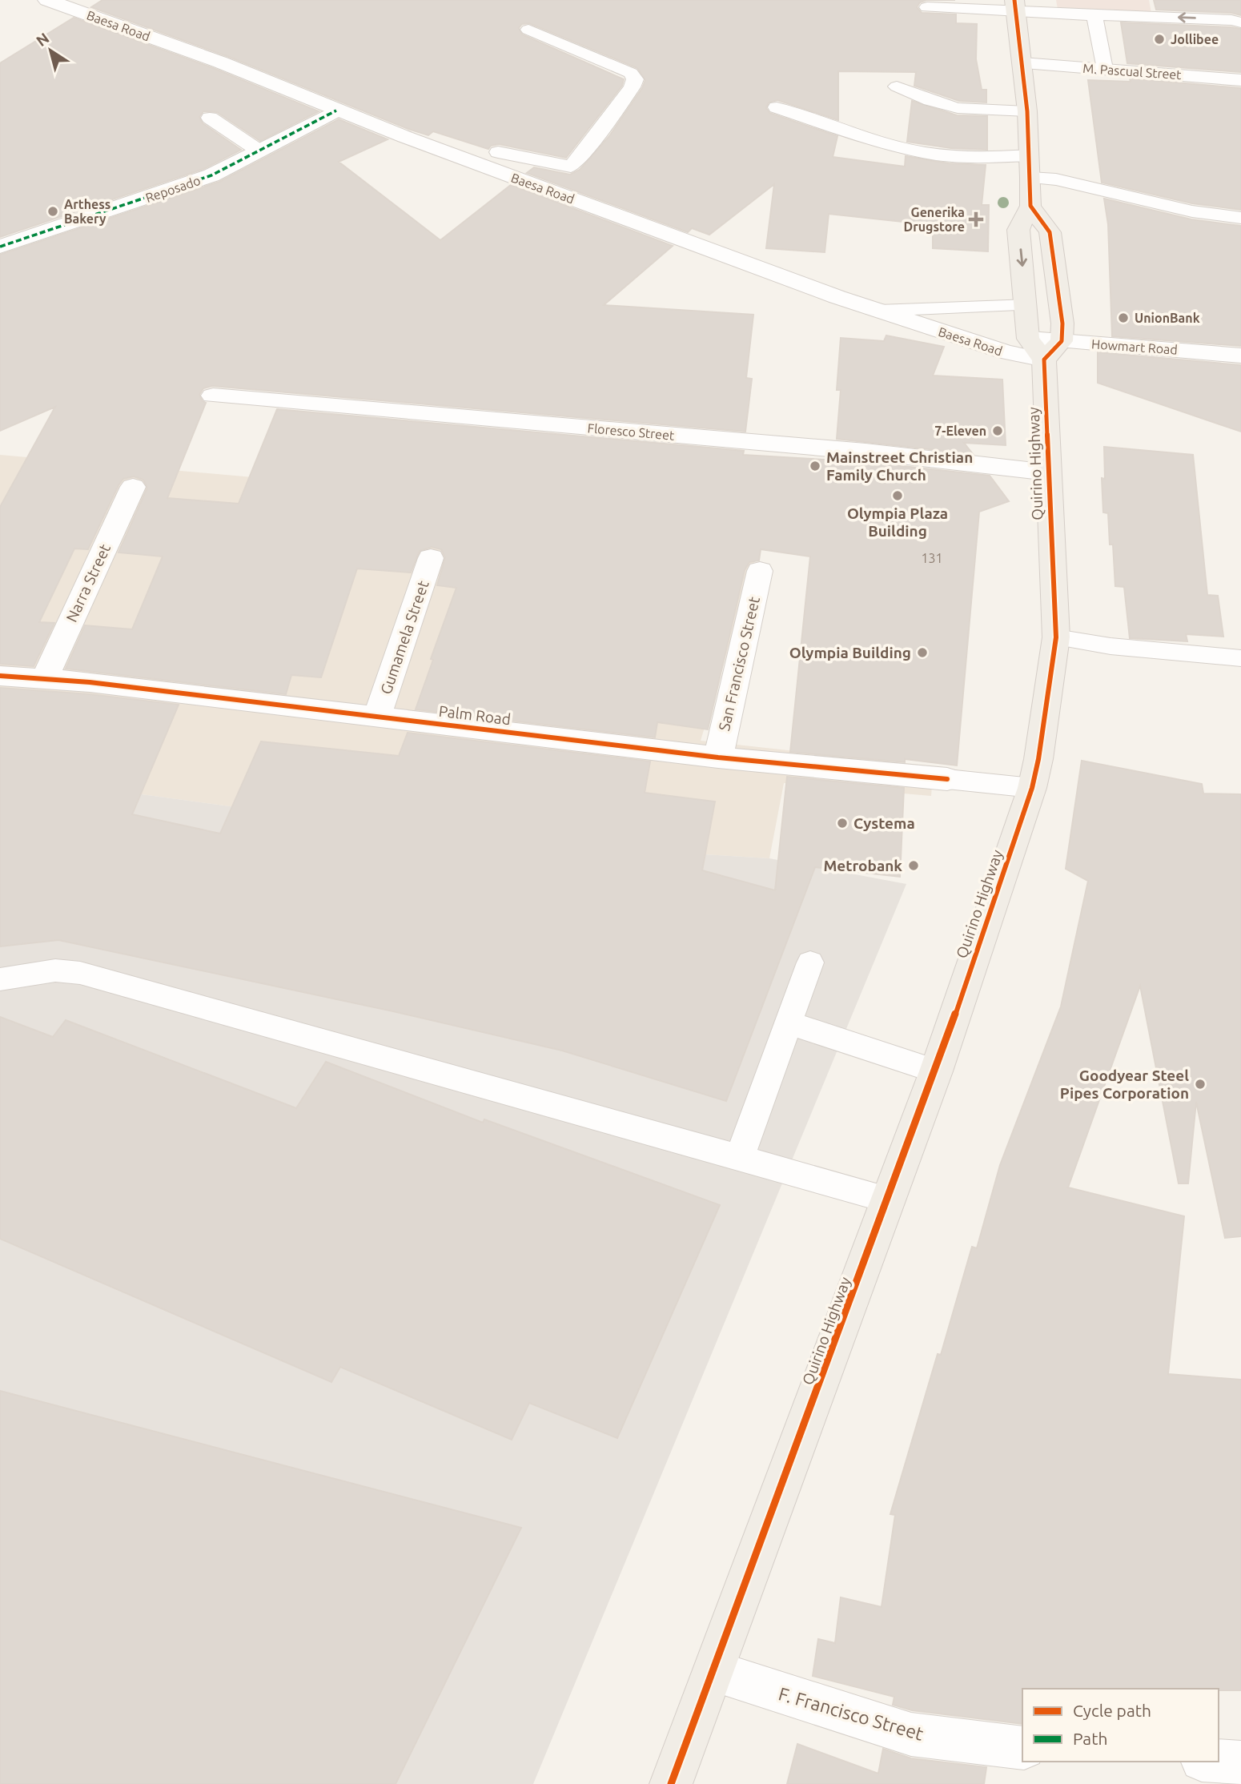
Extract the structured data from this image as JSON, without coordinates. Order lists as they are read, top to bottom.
{
  "streets": {
    "main road": ["Quirino Highway"],
    "street": [
      "Baesa Road",
      "M. Pascual Street",
      "Reposado",
      "Howmart Road",
      "Floresco Street",
      "Narra Street",
      "Gumamela Street",
      "San Francisco Street",
      "Palm Road",
      "F. Francisco Street"
    ]
  },
  "crossings": [
    ["Baesa Road", "Reposado"],
    ["Baesa Road", "Howmart Road"],
    ["Baesa Road", "Quirino Highway"],
    ["M. Pascual Street", "Quirino Highway"],
    ["Howmart Road", "Quirino Highway"],
    ["Floresco Street", "Quirino Highway"],
    ["Quirino Highway", "Palm Road"],
    ["Quirino Highway", "F. Francisco Street"],
    ["Narra Street", "Palm Road"],
    ["Gumamela Street", "Palm Road"],
    ["San Francisco Street", "Palm Road"]
  ],
  "places": {
    "other": [
      "Jollibee",
      "Arthess Bakery",
      "UnionBank",
      "7-Eleven",
      "Mainstreet Christian Family Church",
      "Olympia Plaza Building",
      "Olympia Building",
      "Cystema",
      "Metrobank",
      "Goodyear Steel Pipes Corporation"
    ],
    "health": ["Generika Drugstore"]
  },
  "house_numbers": ["131"],
  "legend": ["Cycle path", "Path"],
  "north": "top left"
}
